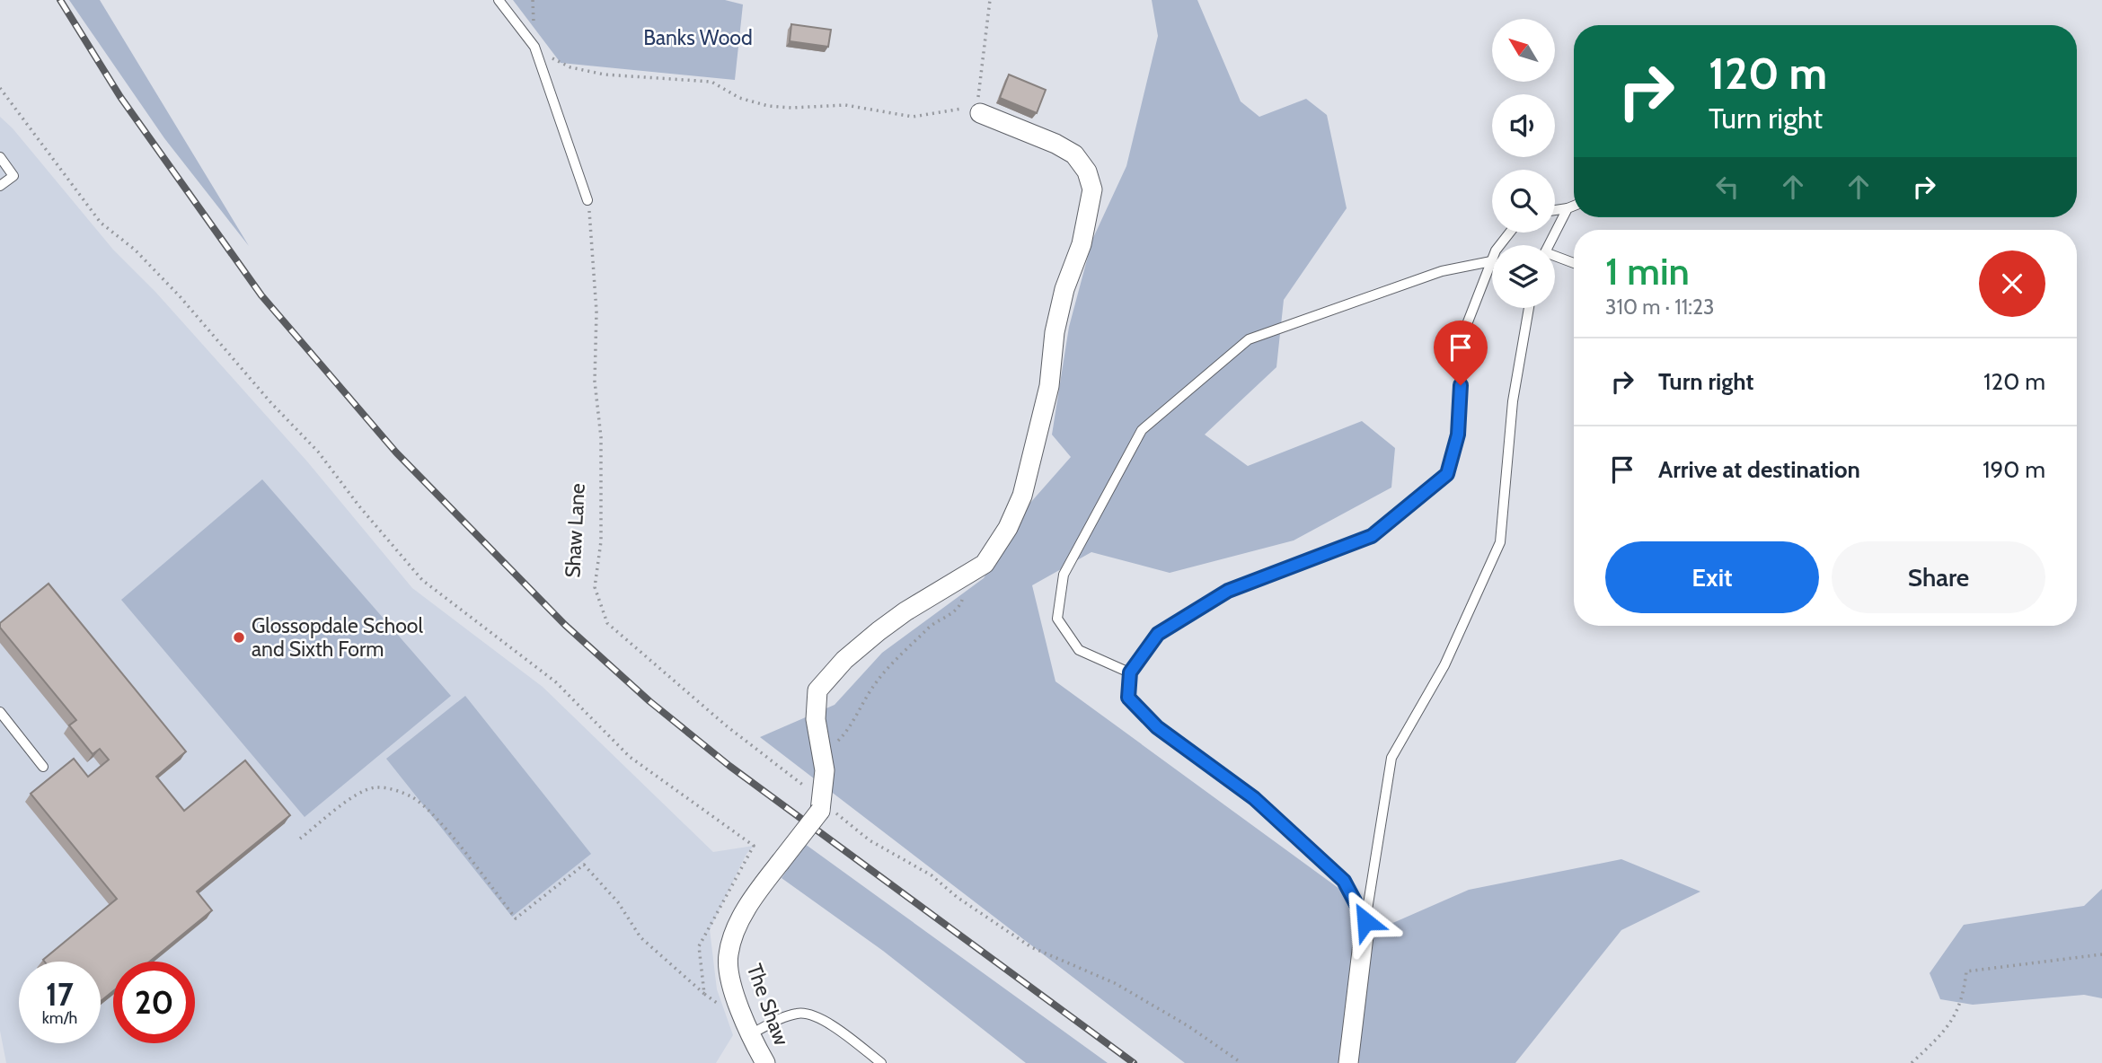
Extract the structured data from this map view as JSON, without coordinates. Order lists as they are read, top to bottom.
{
  "streets": {
    "street": ["The Shaw"],
    "path": ["Shaw Lane"]
  },
  "crossings": [
    ["Shaw Lane", "The Shaw"]
  ],
  "parks": ["Banks Wood"],
  "places": ["Glossopdale School and Sixth Form"],
  "north": "top left",
  "page": {
    "turn": ["120 m", "Turn right"],
    "heading": ["1 min", "310 m · 11:23"],
    "list": [
      {
        "name": "Turn right",
        "value": "120 m"
      },
      {
        "name": "Arrive at destination",
        "value": "190 m"
      }
    ],
    "buttons": ["Exit", "Share"],
    "speed": "17 km/h",
    "limit": "20"
  }
}
